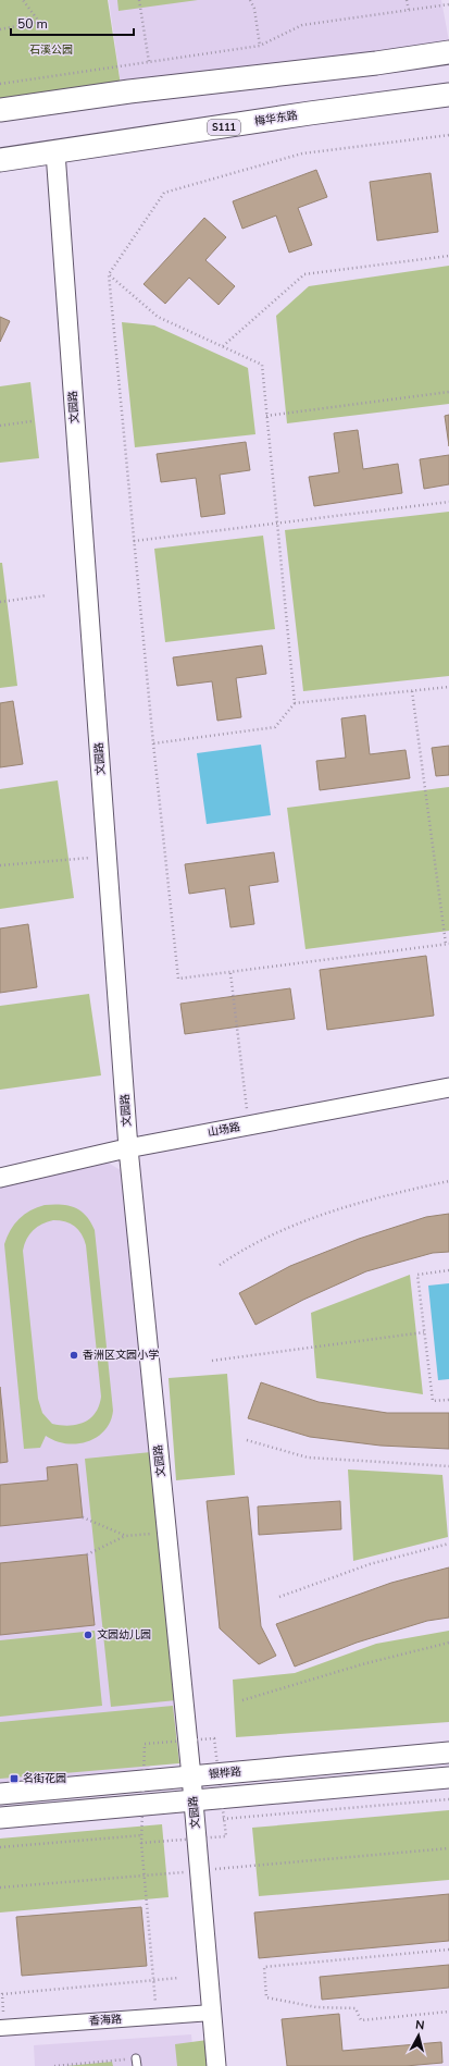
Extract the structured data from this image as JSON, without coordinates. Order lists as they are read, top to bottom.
{
  "streets": {
    "main road": ["梅华东路", "S111", "银桦路"],
    "street": ["文园路", "山场路", "香海路"]
  },
  "crossings": [
    ["梅华东路", "文园路"],
    ["文园路", "山场路"],
    ["文园路", "银桦路"],
    ["文园路", "香海路"]
  ],
  "parks": ["石溪公园"],
  "places": {
    "other": ["香洲区文园小学", "文园幼儿园"],
    "transit": ["名街花园"]
  },
  "scale_bar": "50 m",
  "north": "top"
}
